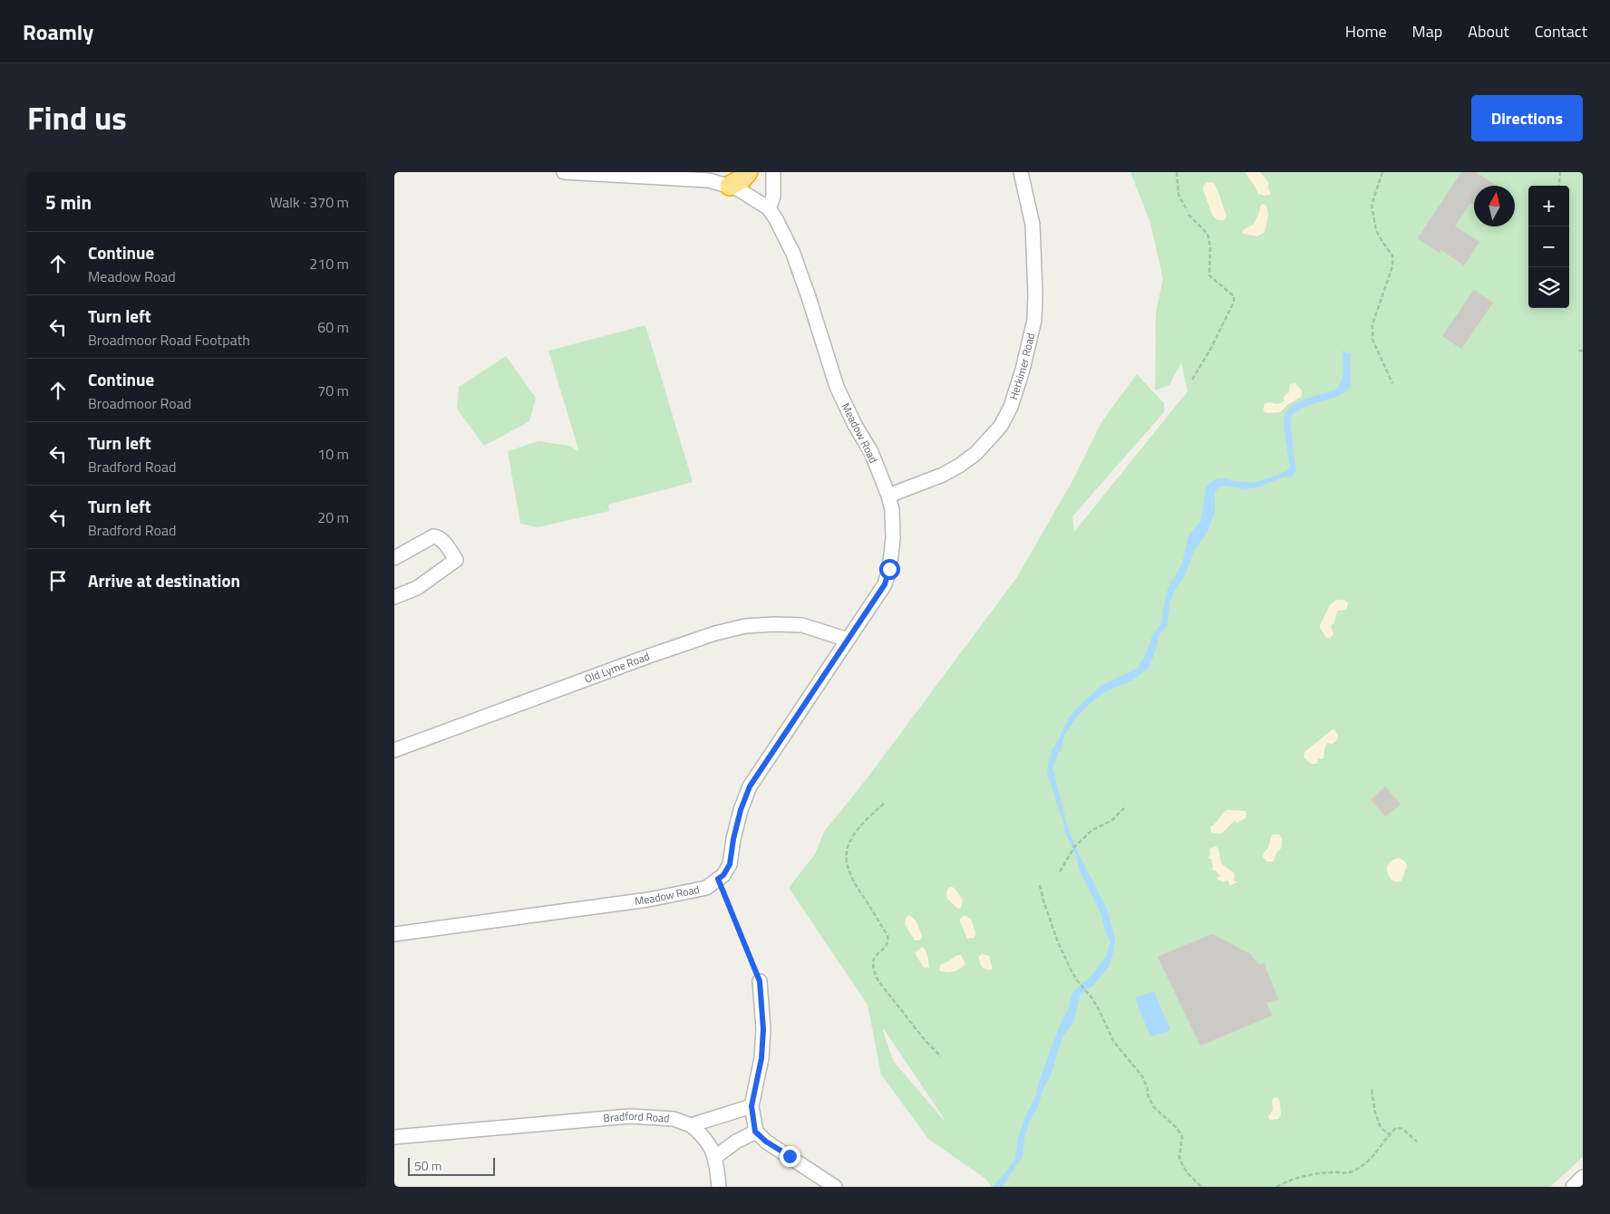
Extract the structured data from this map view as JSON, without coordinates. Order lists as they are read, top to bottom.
{
  "streets": {
    "street": [
      "Herkimer Road",
      "Meadow Road",
      "Old Lyme Road",
      "Bradford Road"
    ]
  },
  "crossings": [
    ["Herkimer Road", "Meadow Road"],
    ["Meadow Road", "Old Lyme Road"]
  ],
  "scale_bar": "50 m",
  "north": "top",
  "page": {
    "header": "Roamly",
    "nav": [
      "Home",
      "Map",
      "About",
      "Contact"
    ],
    "title": "Find us",
    "buttons": "Directions",
    "heading": ["5 min", "Walk · 370 m"],
    "map_buttons": ["+", "−"],
    "list": [
      ["Continue", "Meadow Road", "210 m"],
      ["Turn left", "Broadmoor Road Footpath", "60 m"],
      ["Continue", "Broadmoor Road", "70 m"],
      ["Turn left", "Bradford Road", "10 m"],
      ["Turn left", "Bradford Road", "20 m"],
      "Arrive at destination"
    ],
    "scale": "50 m"
  }
}
